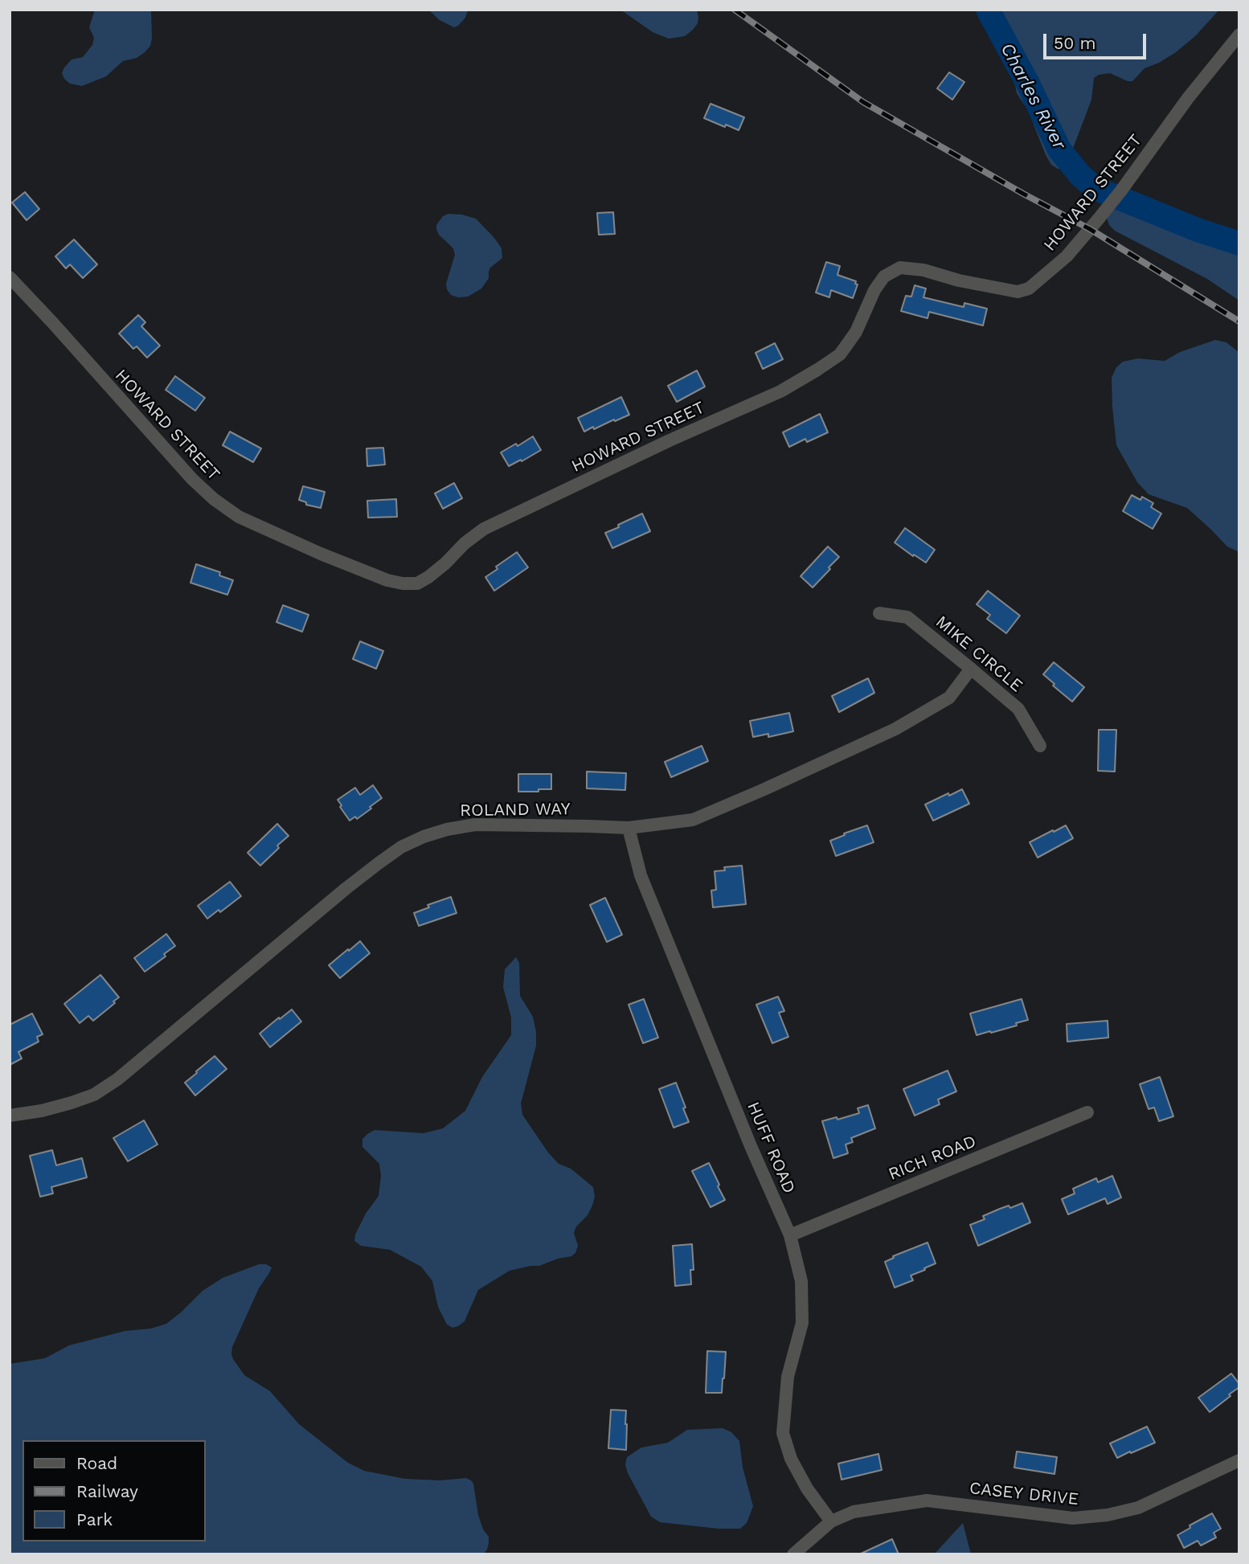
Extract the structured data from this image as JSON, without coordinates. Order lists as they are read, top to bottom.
{
  "streets": {
    "street": [
      "HOWARD STREET",
      "MIKE CIRCLE",
      "ROLAND WAY",
      "HUFF ROAD",
      "RICH ROAD",
      "CASEY DRIVE"
    ]
  },
  "crossings": [
    ["MIKE CIRCLE", "ROLAND WAY"],
    ["ROLAND WAY", "HUFF ROAD"],
    ["HUFF ROAD", "RICH ROAD"],
    ["HUFF ROAD", "CASEY DRIVE"]
  ],
  "water": ["Charles River"],
  "legend": ["Road", "Railway", "Park"],
  "scale_bar": "50 m"
}
